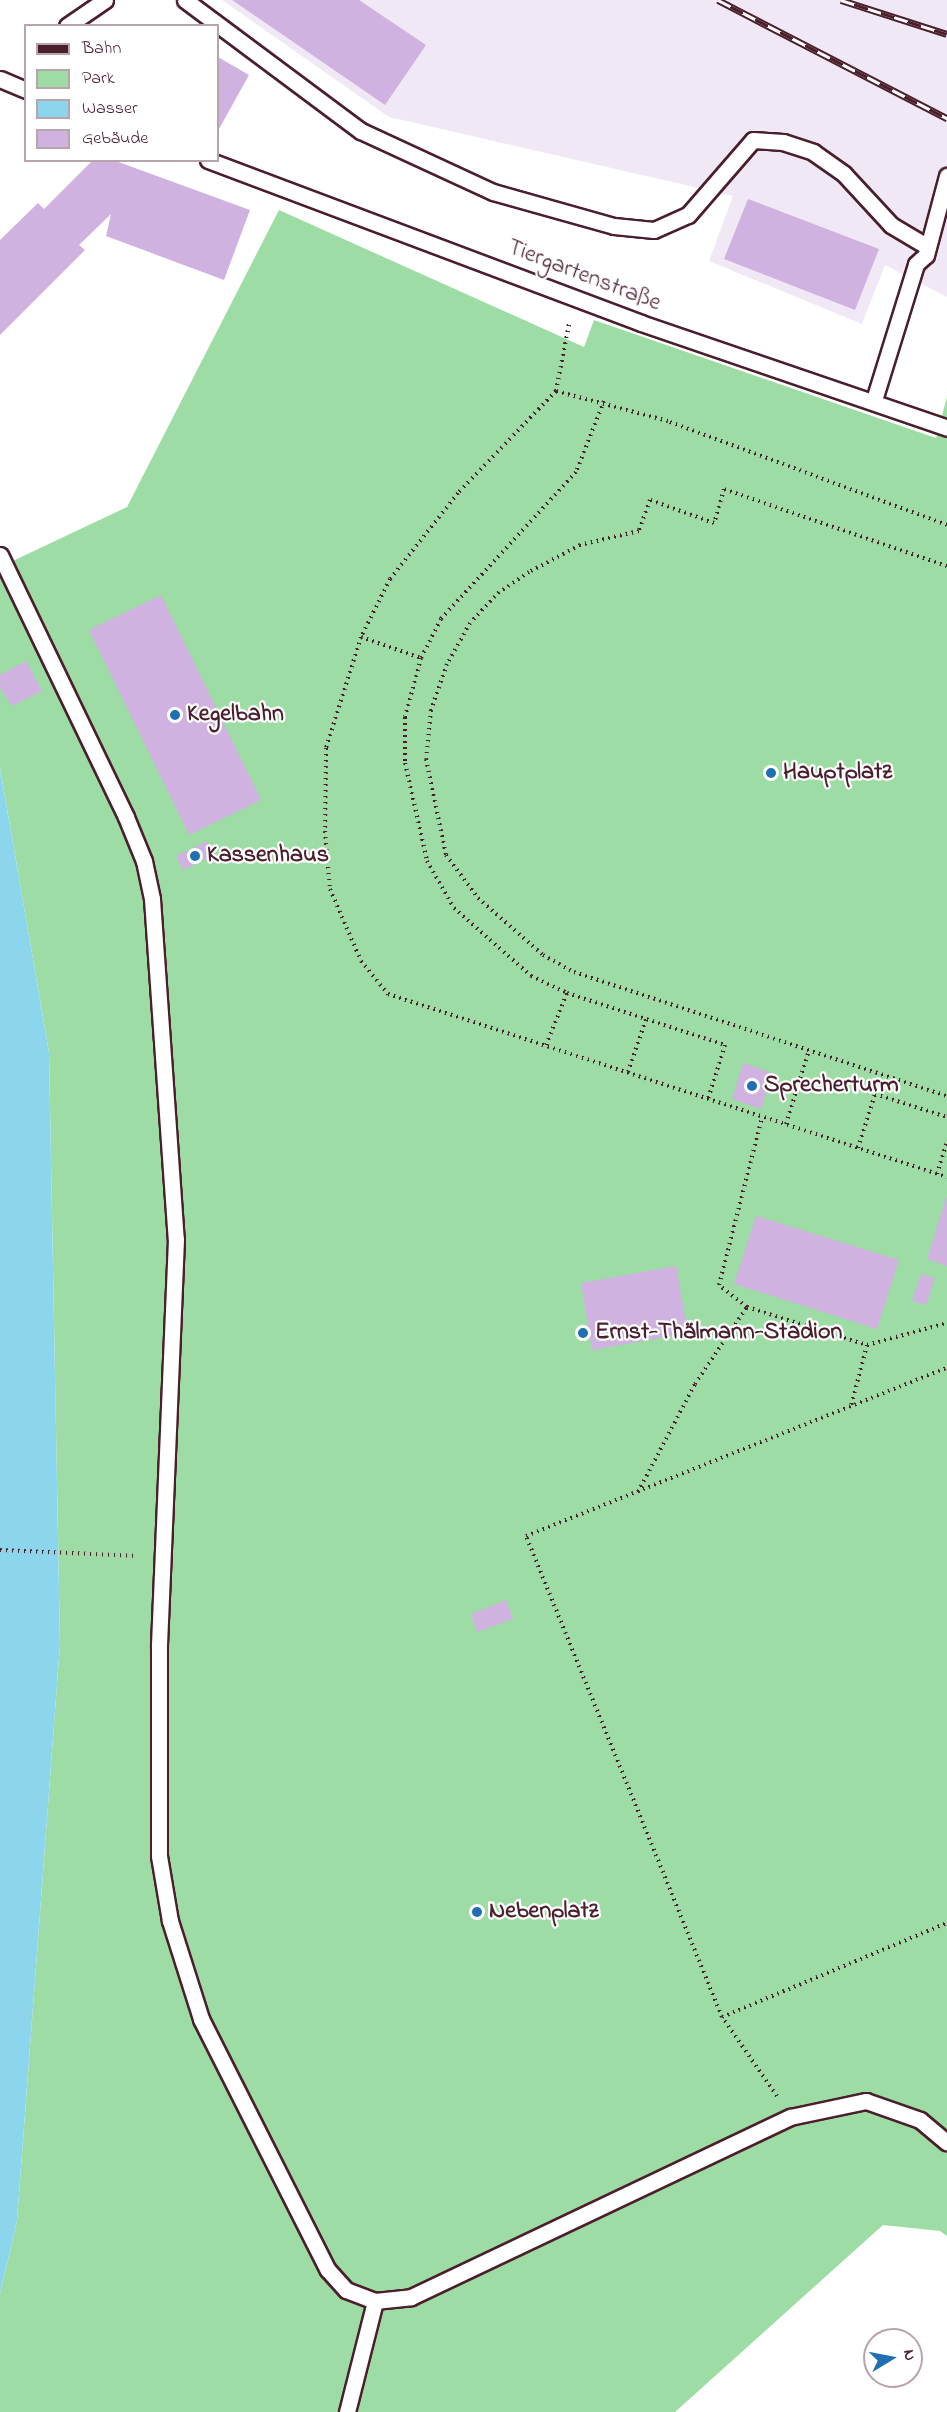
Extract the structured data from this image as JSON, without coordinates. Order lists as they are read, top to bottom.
{
  "streets": {
    "lane": ["Tiergartenstraße"]
  },
  "places": [
    "Kegelbahn",
    "Hauptplatz",
    "Kassenhaus",
    "Sprecherturm",
    "Ernst-Thälmann-Stadion",
    "Nebenplatz"
  ],
  "legend": [
    "Bahn",
    "Park",
    "Wasser",
    "Gebäude"
  ],
  "north": "right"
}
